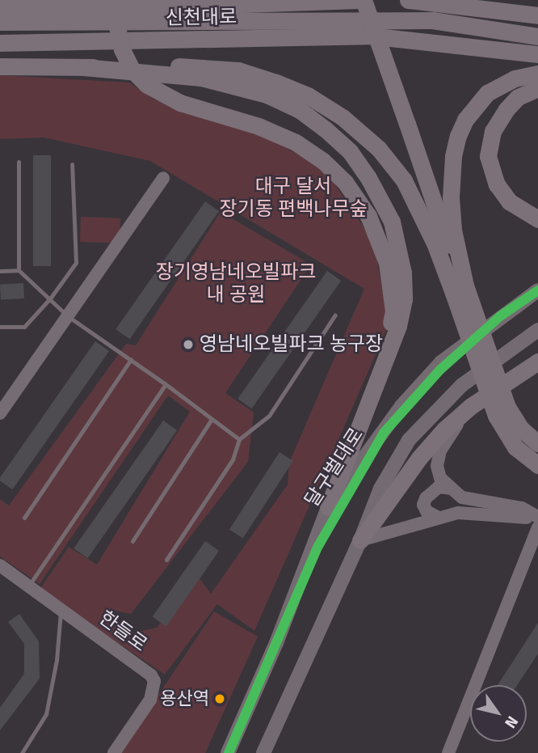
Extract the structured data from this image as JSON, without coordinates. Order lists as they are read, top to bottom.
{
  "streets": {
    "highway": ["신천대로"],
    "main road": ["달구벌대로"],
    "street": ["한들로"]
  },
  "parks": ["대구 달서 장기동 편백나무숲", "장기영남네오빌파크 내 공원"],
  "places": ["영남네오빌파크 농구장", "용산역"],
  "north": "bottom right"
}
